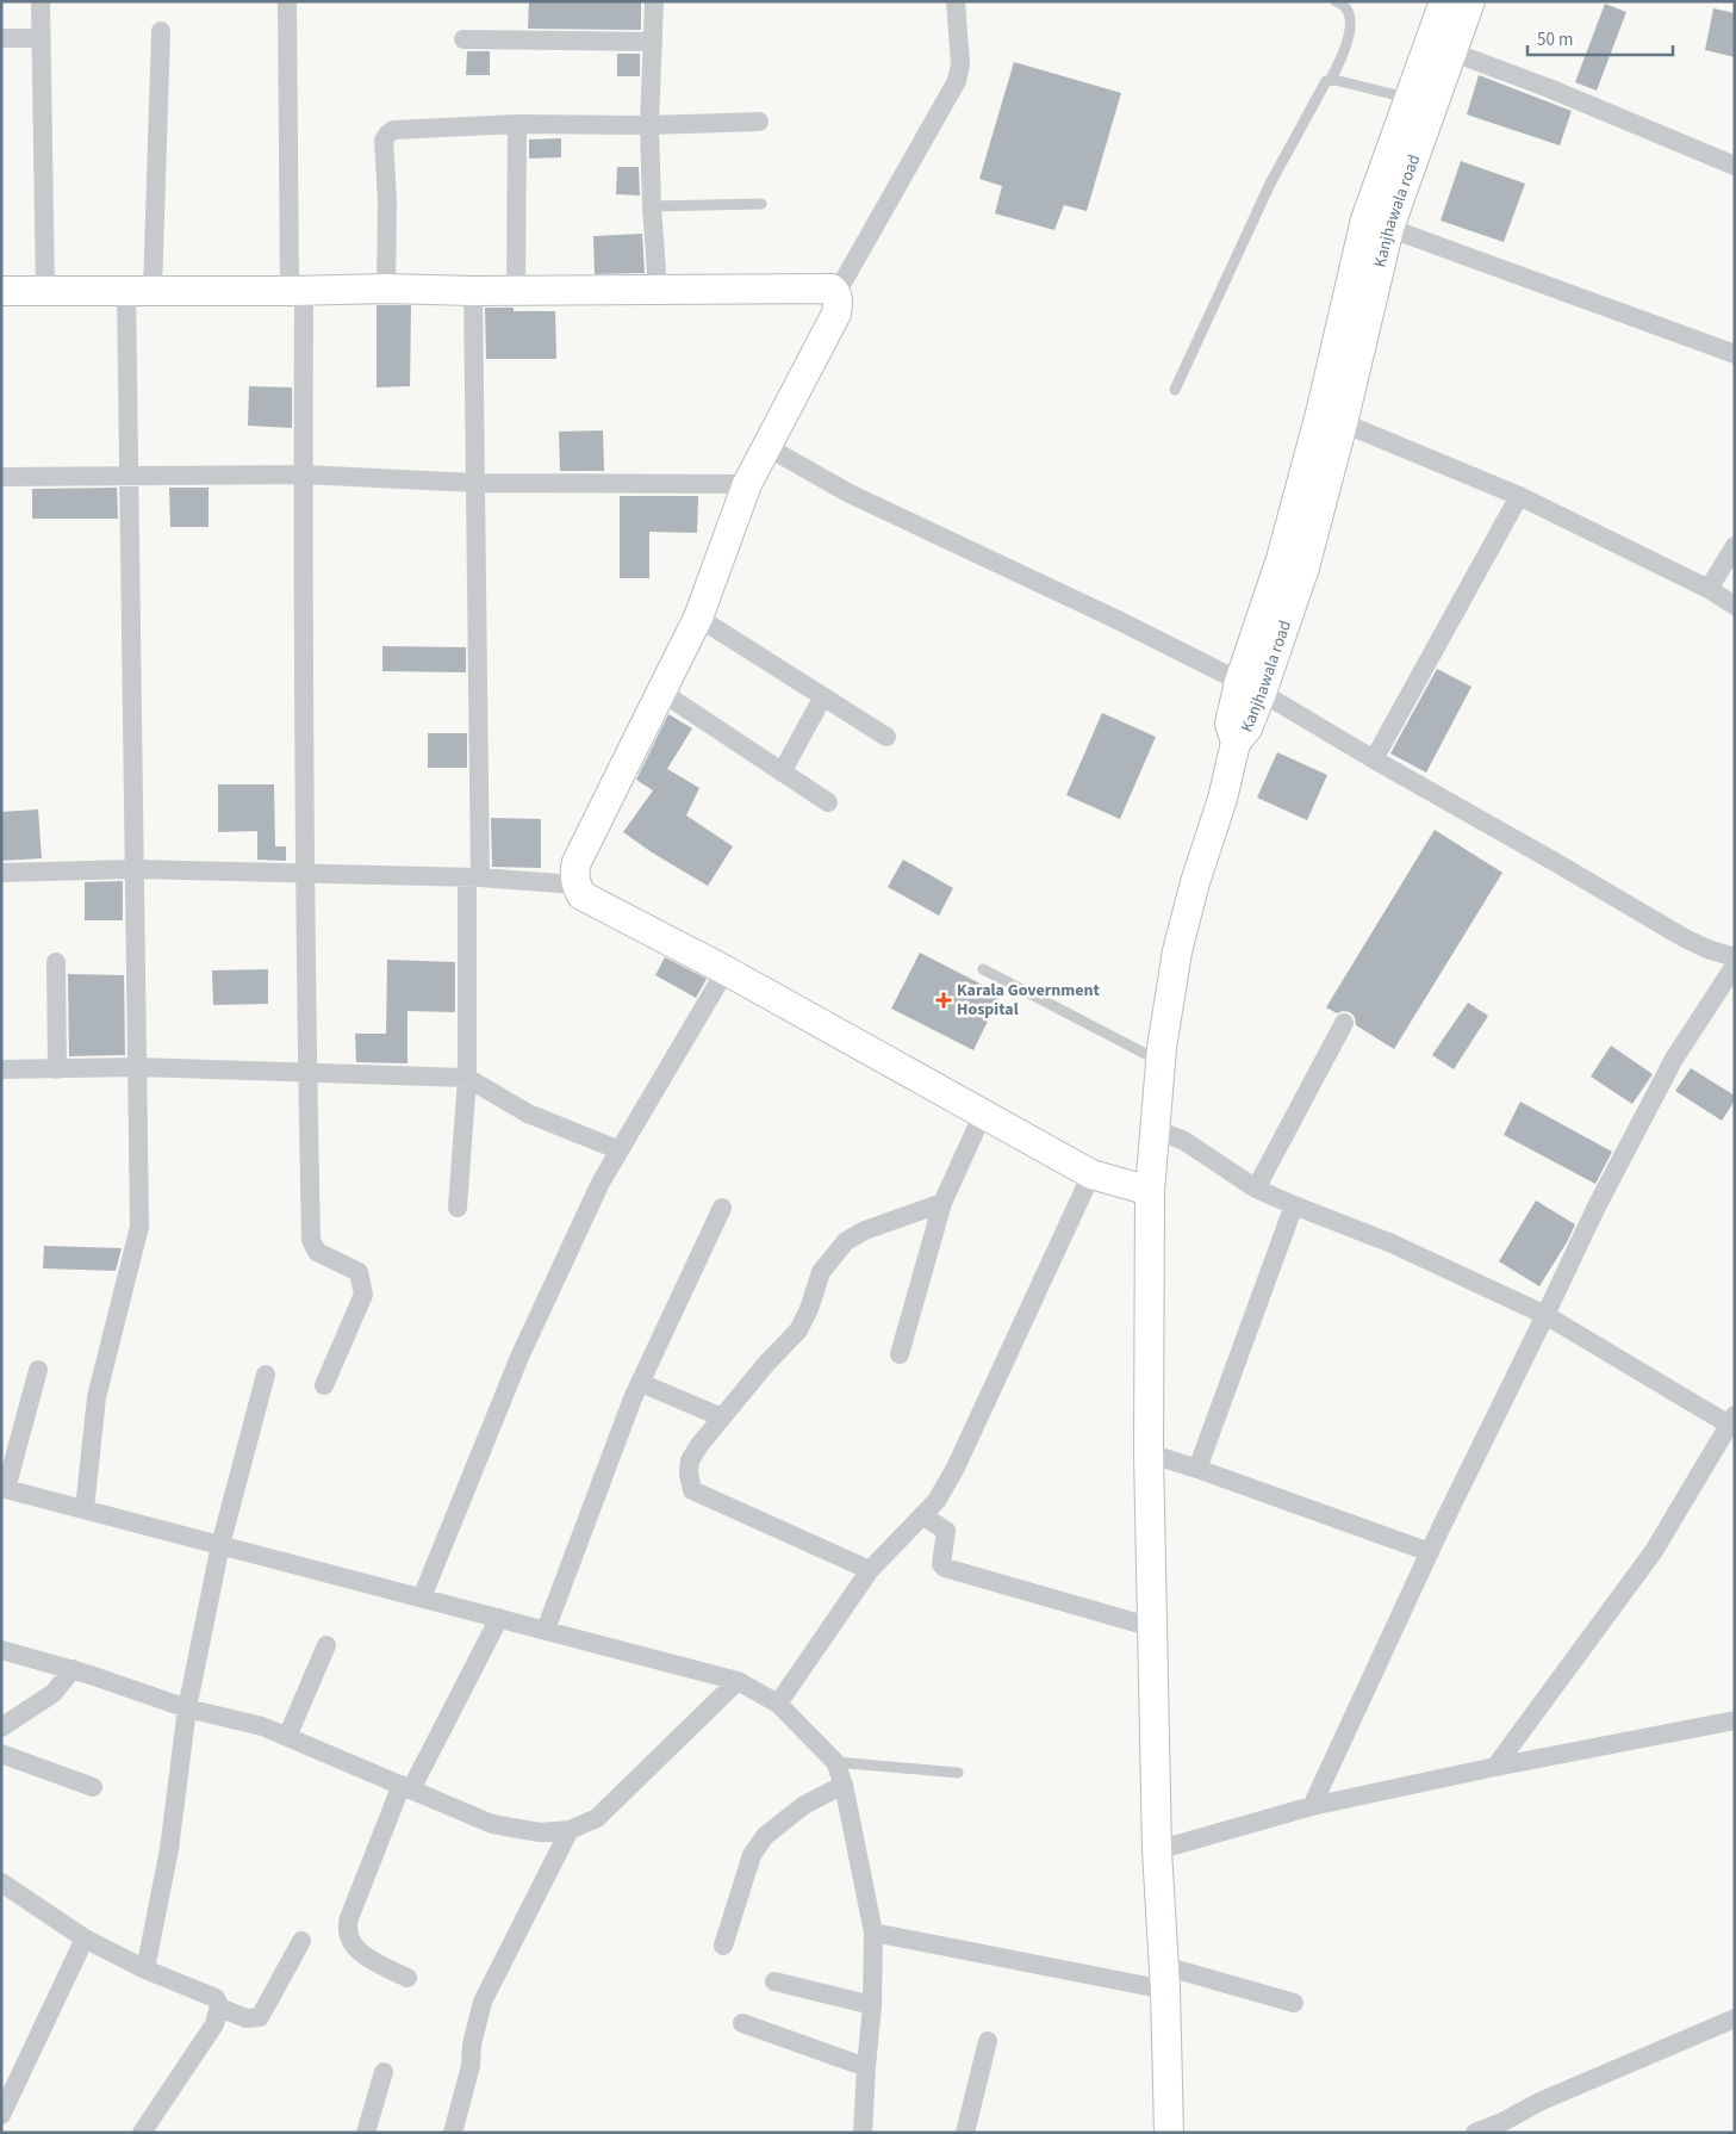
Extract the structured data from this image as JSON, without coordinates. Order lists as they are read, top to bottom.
{
  "streets": {
    "main road": ["Kanjhawala road"]
  },
  "places": {
    "health": ["Karala Government Hospital"]
  },
  "scale_bar": "50 m"
}
